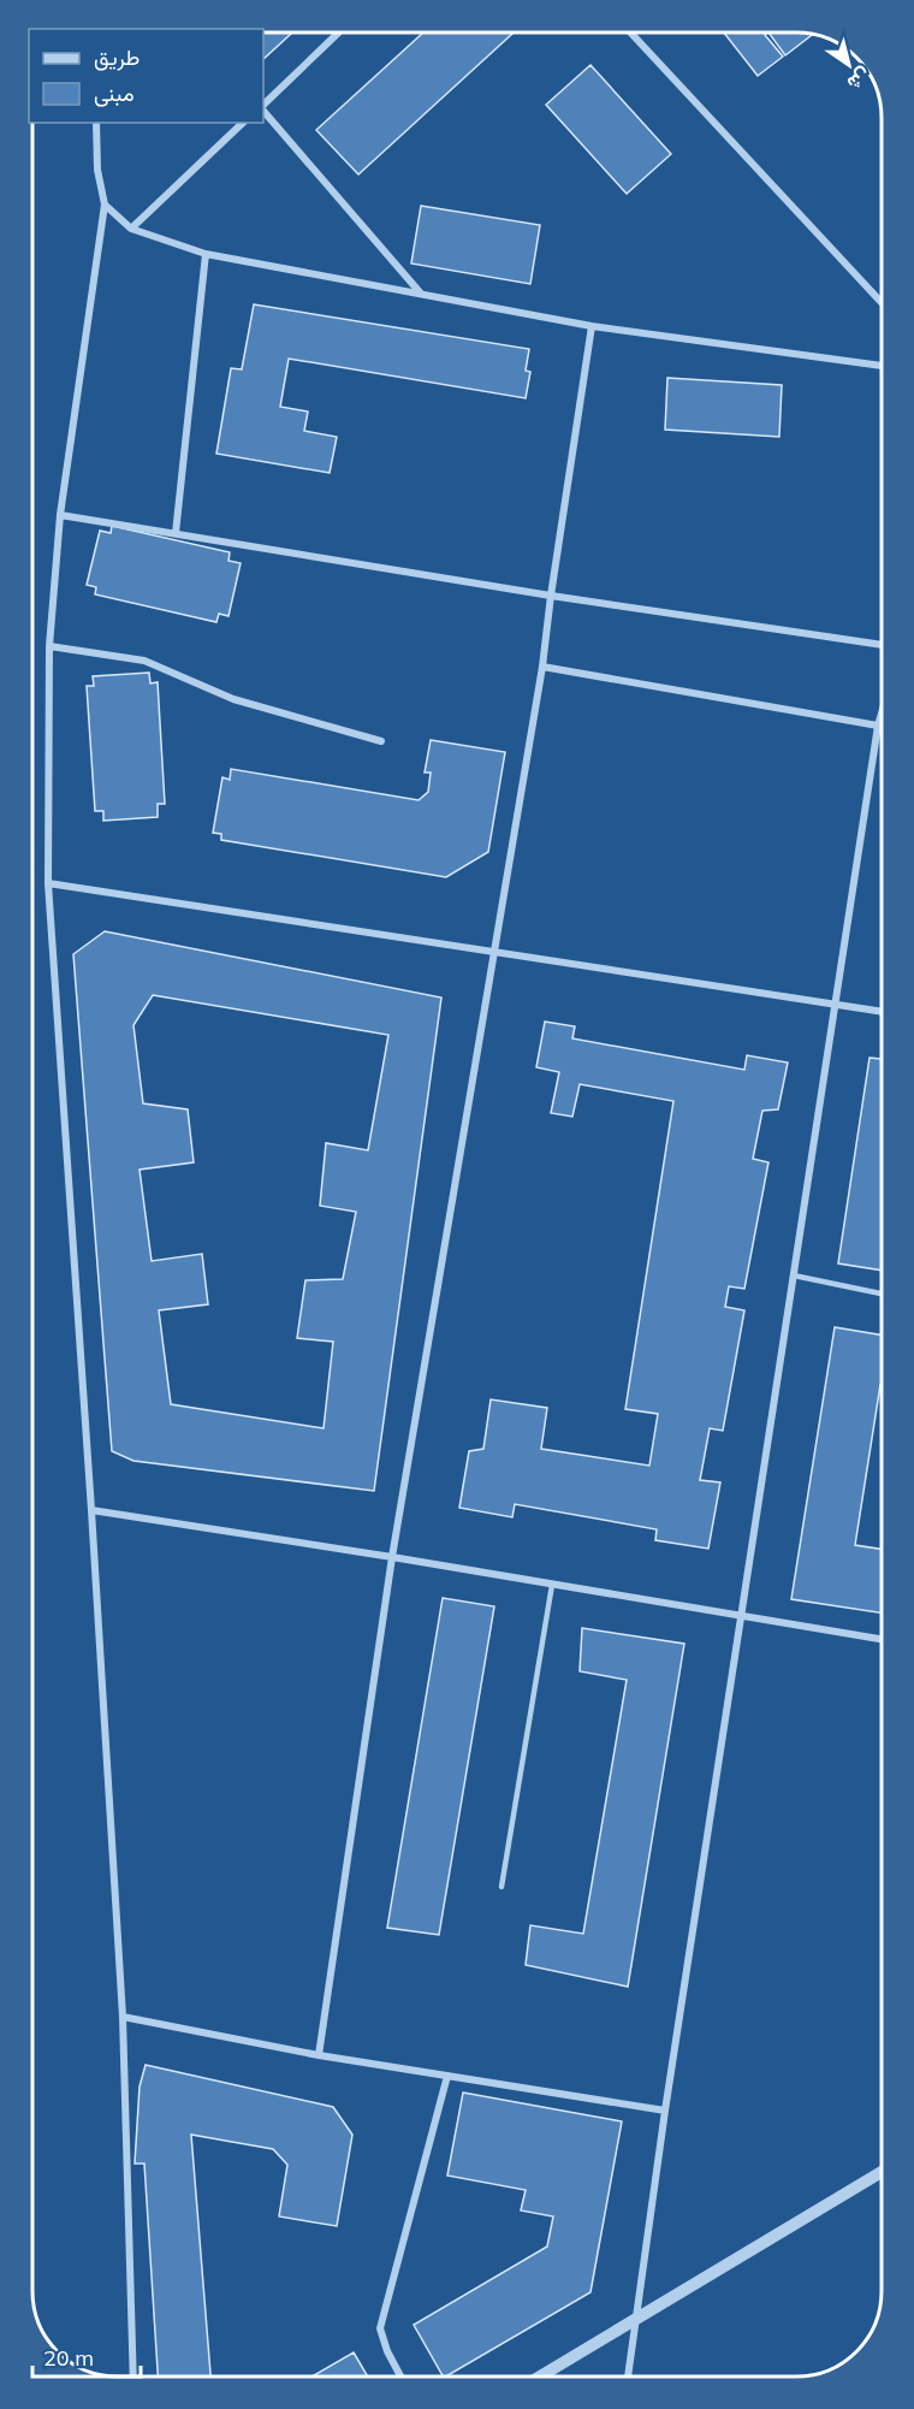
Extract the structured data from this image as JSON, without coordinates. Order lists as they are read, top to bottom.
{
  "legend": ["طريق", "مبنى"],
  "scale_bar": "20 m",
  "north": "bottom right"
}
